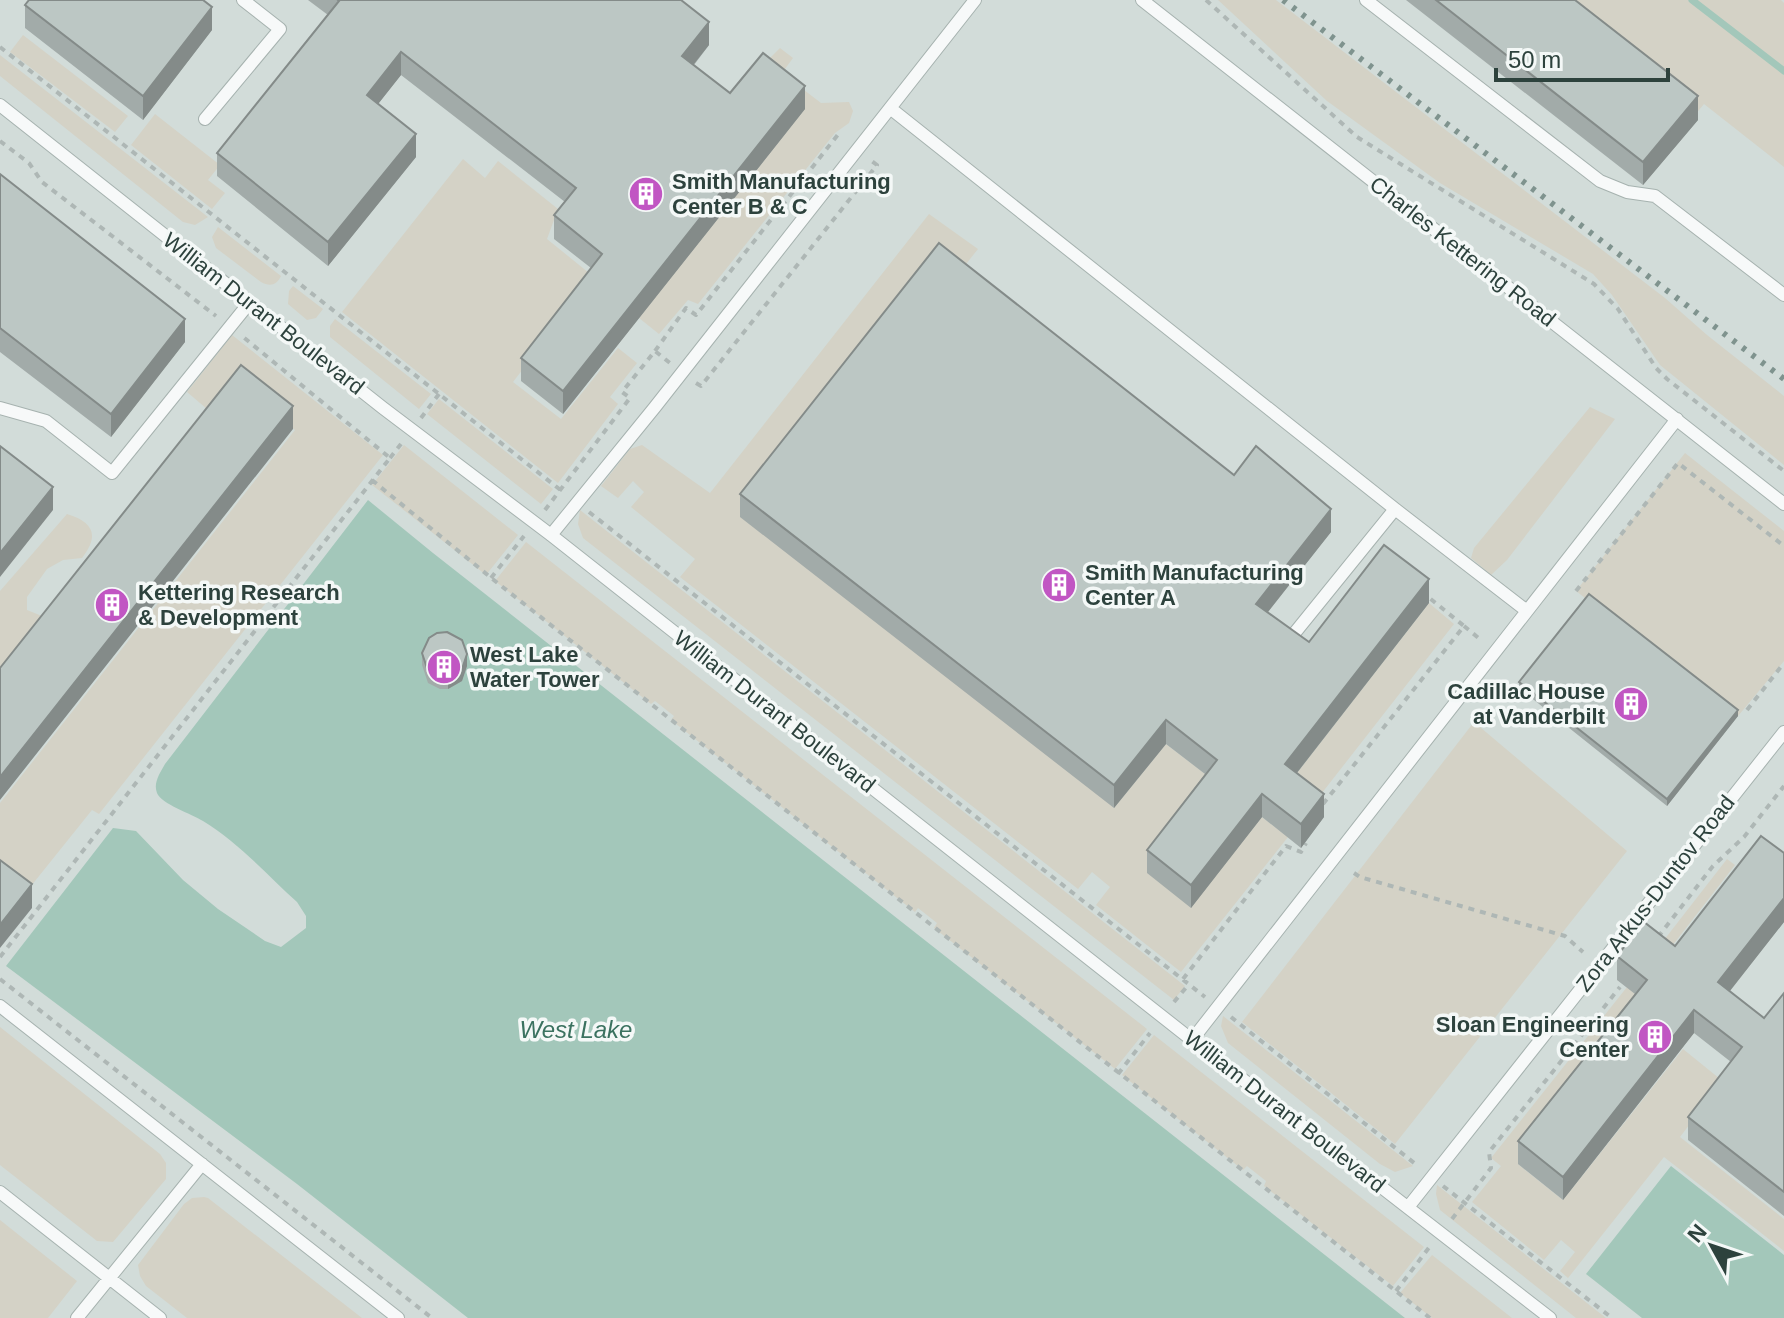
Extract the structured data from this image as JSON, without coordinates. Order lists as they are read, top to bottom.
{
  "streets": {
    "lane": ["Charles Kettering Road", "William Durant Boulevard", "Zora Arkus-Duntov Road"]
  },
  "crossings": [
    ["William Durant Boulevard", "Zora Arkus-Duntov Road"]
  ],
  "water": ["West Lake"],
  "places": {
    "building": [
      "Smith Manufacturing Center B & C",
      "Smith Manufacturing Center A",
      "Kettering Research & Development",
      "West Lake Water Tower",
      "Cadillac House at Vanderbilt",
      "Sloan Engineering Center"
    ]
  },
  "scale_bar": "50 m",
  "north": "top left"
}
